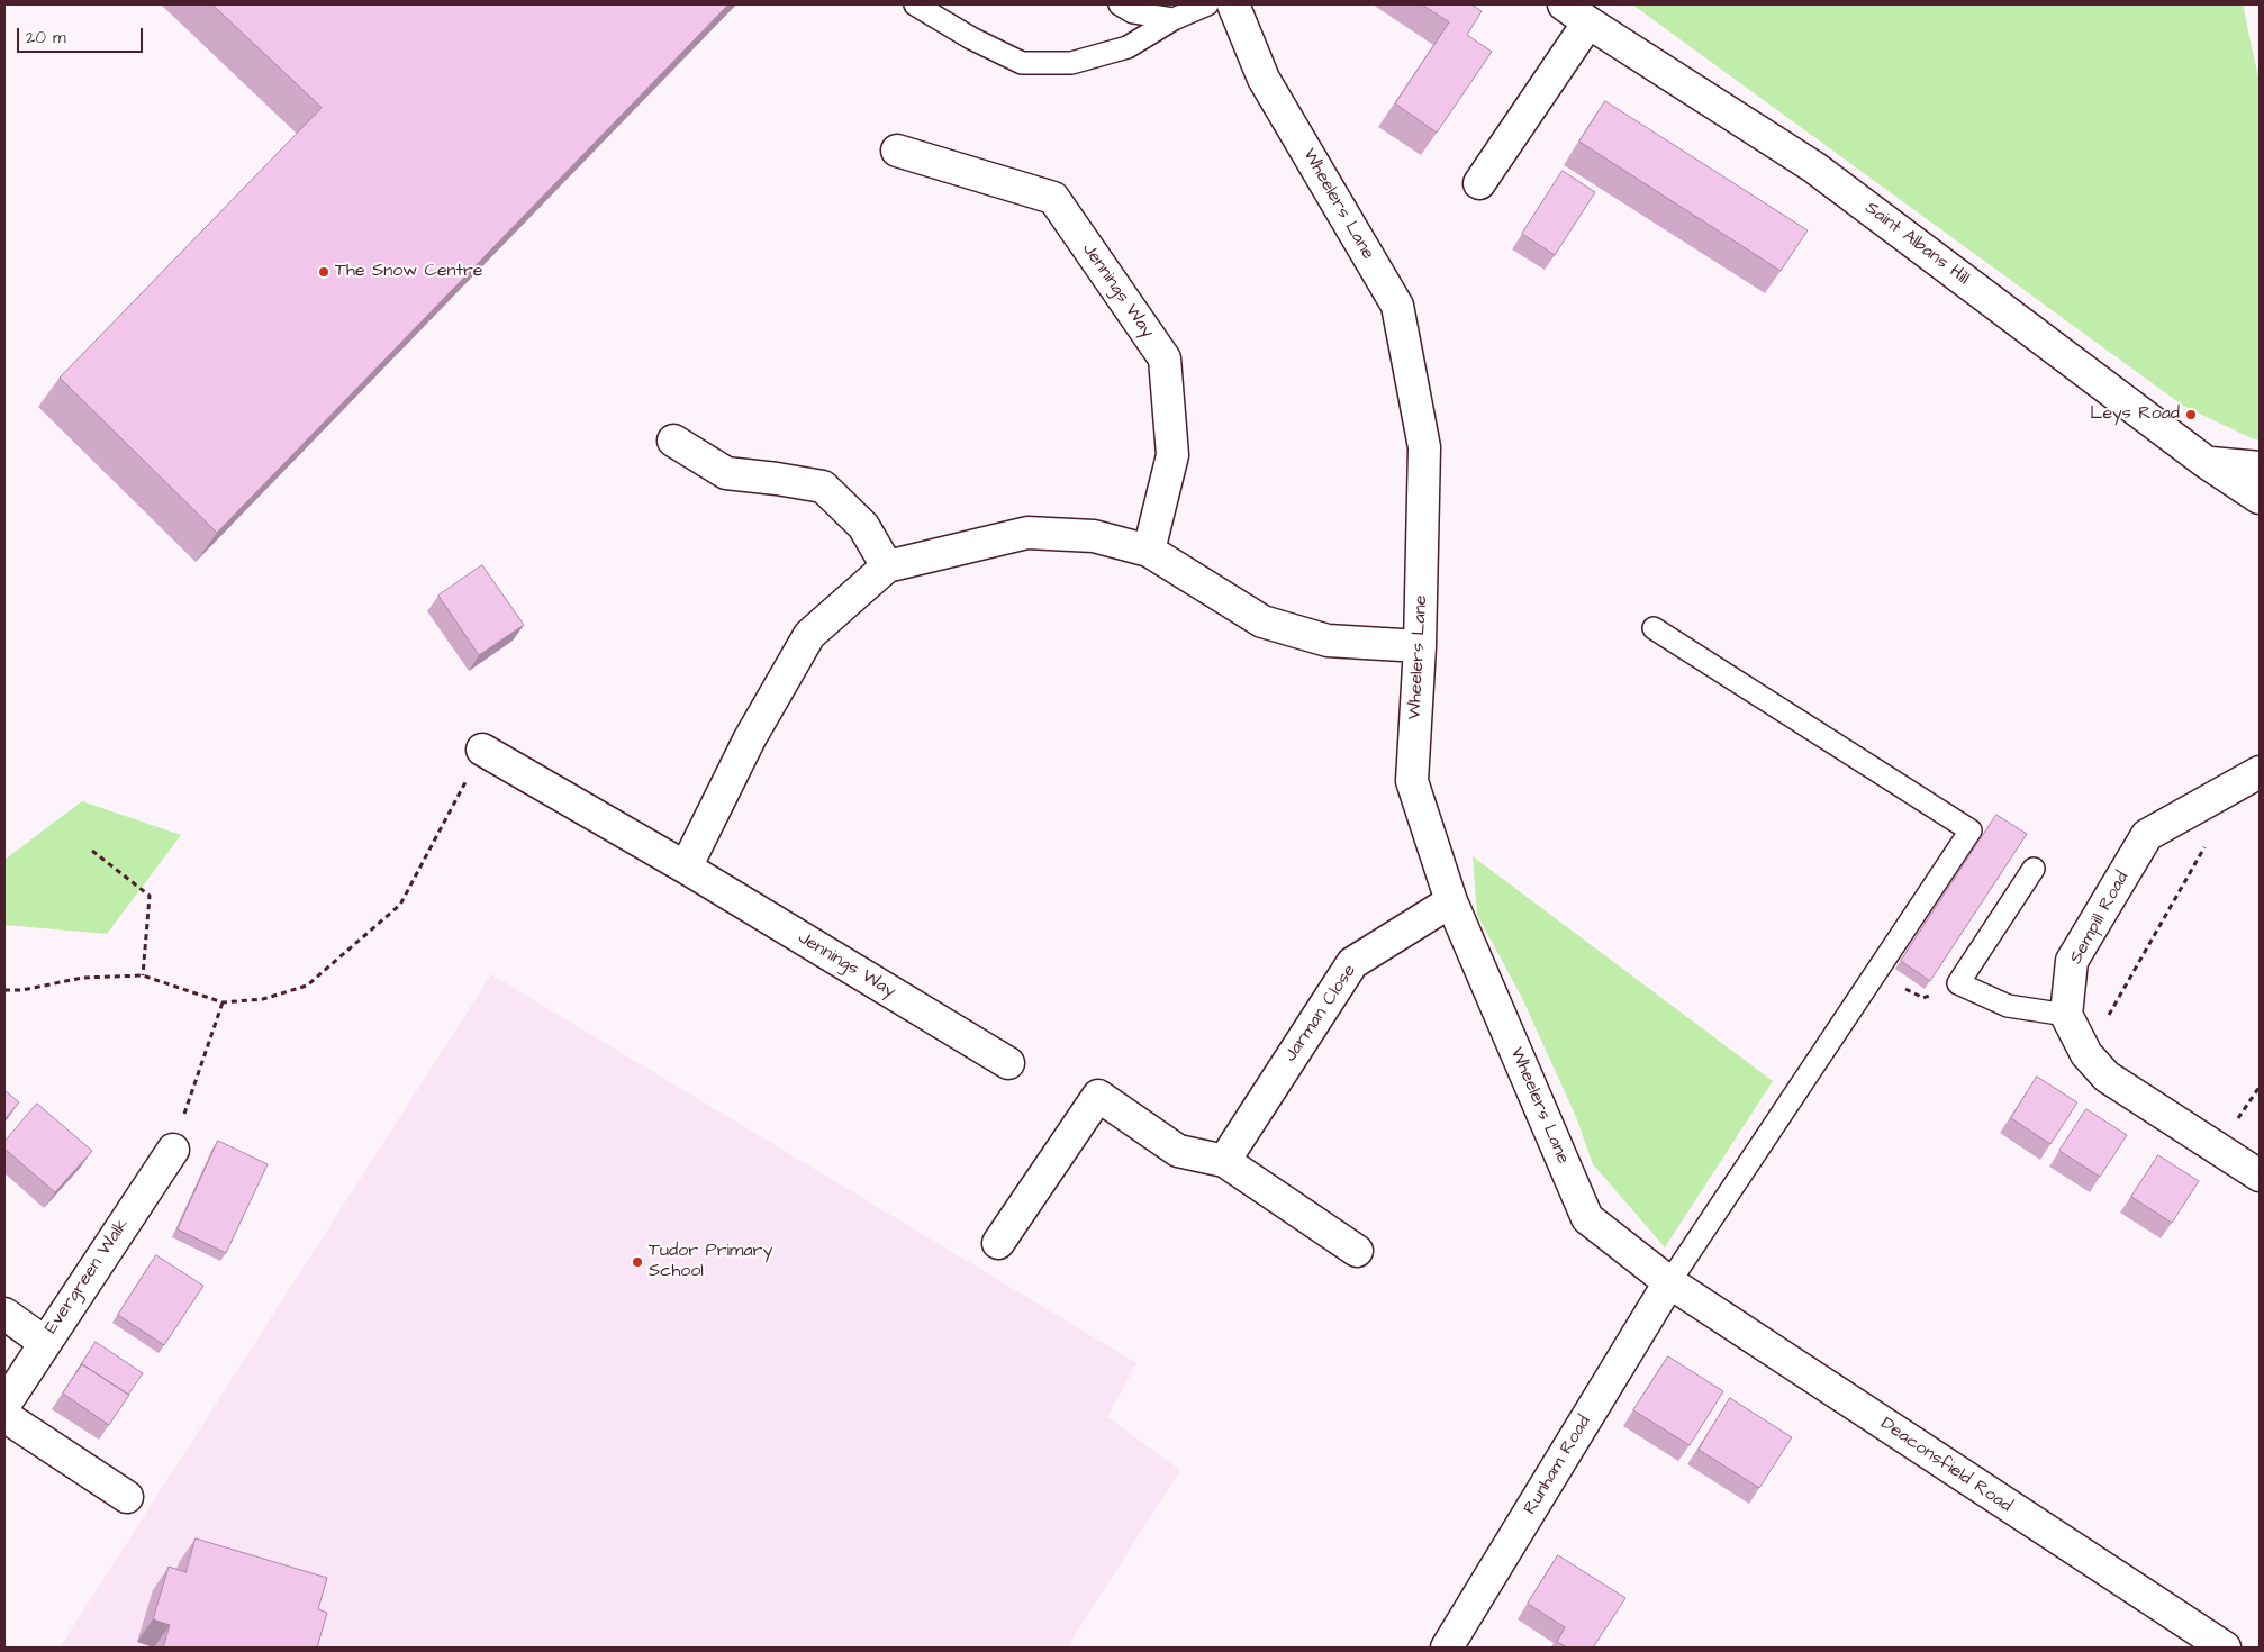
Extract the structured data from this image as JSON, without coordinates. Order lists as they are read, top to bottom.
{
  "streets": {
    "street": [
      "Wheelers Lane",
      "Saint Albans Hill",
      "Jennings Way",
      "Sempill Road",
      "Jarman Close",
      "Evergreen Walk",
      "Runham Road",
      "Deaconsfield Road"
    ]
  },
  "crossings": [
    ["Wheelers Lane", "Jarman Close"],
    ["Wheelers Lane", "Runham Road"],
    ["Wheelers Lane", "Deaconsfield Road"],
    ["Runham Road", "Deaconsfield Road"]
  ],
  "places": ["The Snow Centre", "Leys Road", "Tudor Primary School"],
  "scale_bar": "20 m"
}
